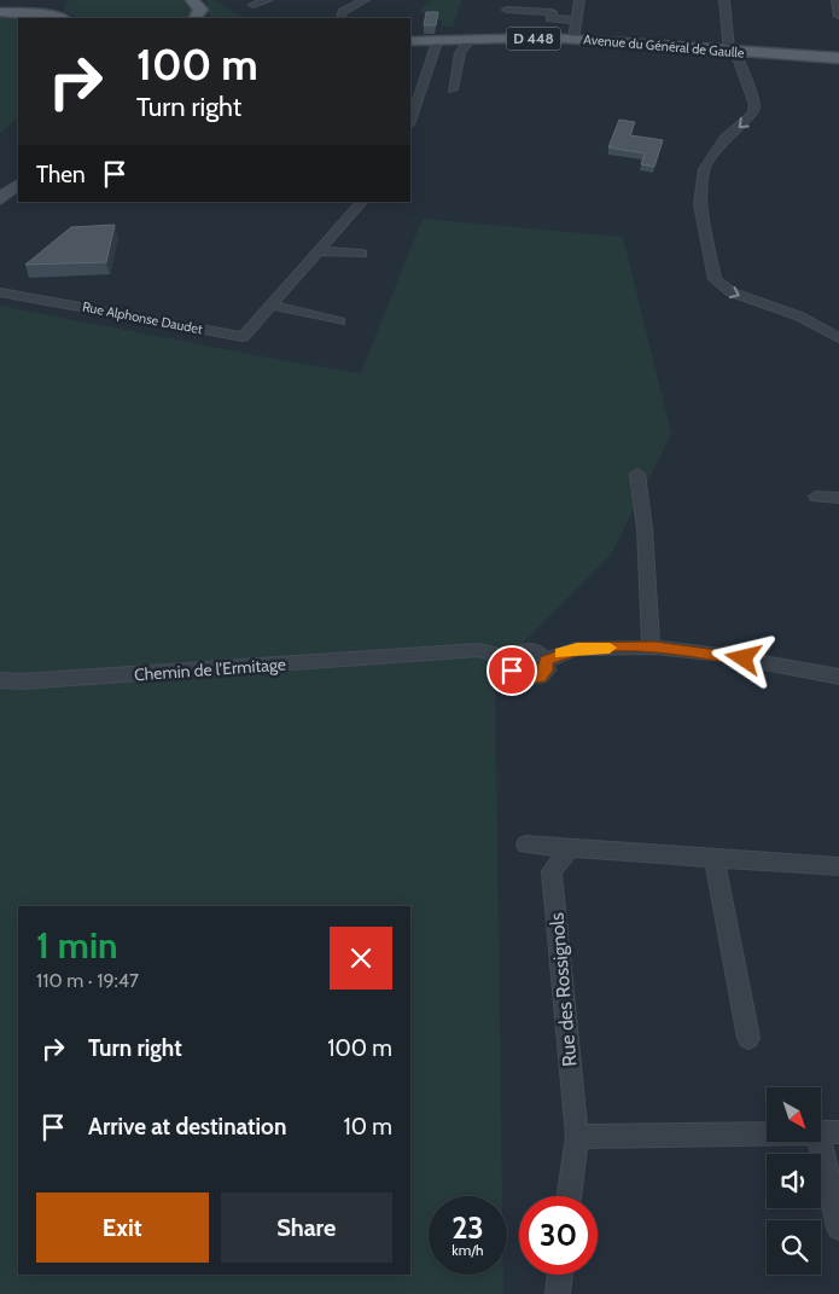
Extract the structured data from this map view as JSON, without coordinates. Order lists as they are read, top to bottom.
{
  "streets": {
    "main road": ["D 448", "Avenue du Général de Gaulle"],
    "street": ["Rue Alphonse Daudet", "Chemin de l'Ermitage", "Rue des Rossignols"]
  },
  "north": "bottom right",
  "page": {
    "turn": ["100 m", "Turn right"],
    "then": "Then",
    "heading": ["1 min", "110 m · 19:47"],
    "list": [
      {
        "name": "Turn right",
        "value": "100 m"
      },
      {
        "name": "Arrive at destination",
        "value": "10 m"
      }
    ],
    "buttons": ["Exit", "Share"],
    "speed": "23 km/h",
    "limit": "30"
  }
}
